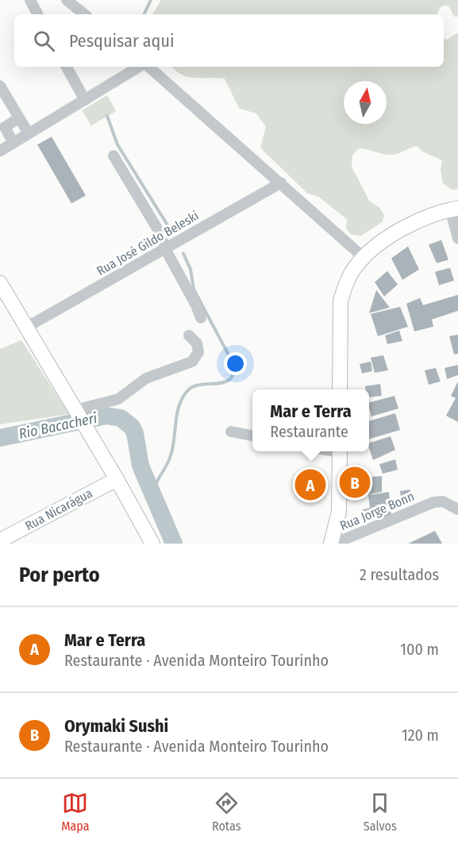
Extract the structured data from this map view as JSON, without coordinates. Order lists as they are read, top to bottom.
{
  "streets": {
    "main road": ["Rua Nicarágua"],
    "street": ["Rua José Gildo Beleski", "Rua Jorge Bonn"]
  },
  "water": ["Rio Bacacheri"],
  "north": "top",
  "page": {
    "search": "Pesquisar aqui",
    "popup": ["Mar e Terra", "Restaurante"],
    "pins": ["B", "A"],
    "heading": ["Por perto", "2 resultados"],
    "list": [
      {
        "mark": "A",
        "name": "Mar e Terra",
        "note": "Restaurante · Avenida Monteiro Tourinho",
        "value": "100 m"
      },
      {
        "mark": "B",
        "name": "Orymaki Sushi",
        "note": "Restaurante · Avenida Monteiro Tourinho",
        "value": "120 m"
      }
    ],
    "nav": ["Mapa", "Rotas", "Salvos"]
  }
}
